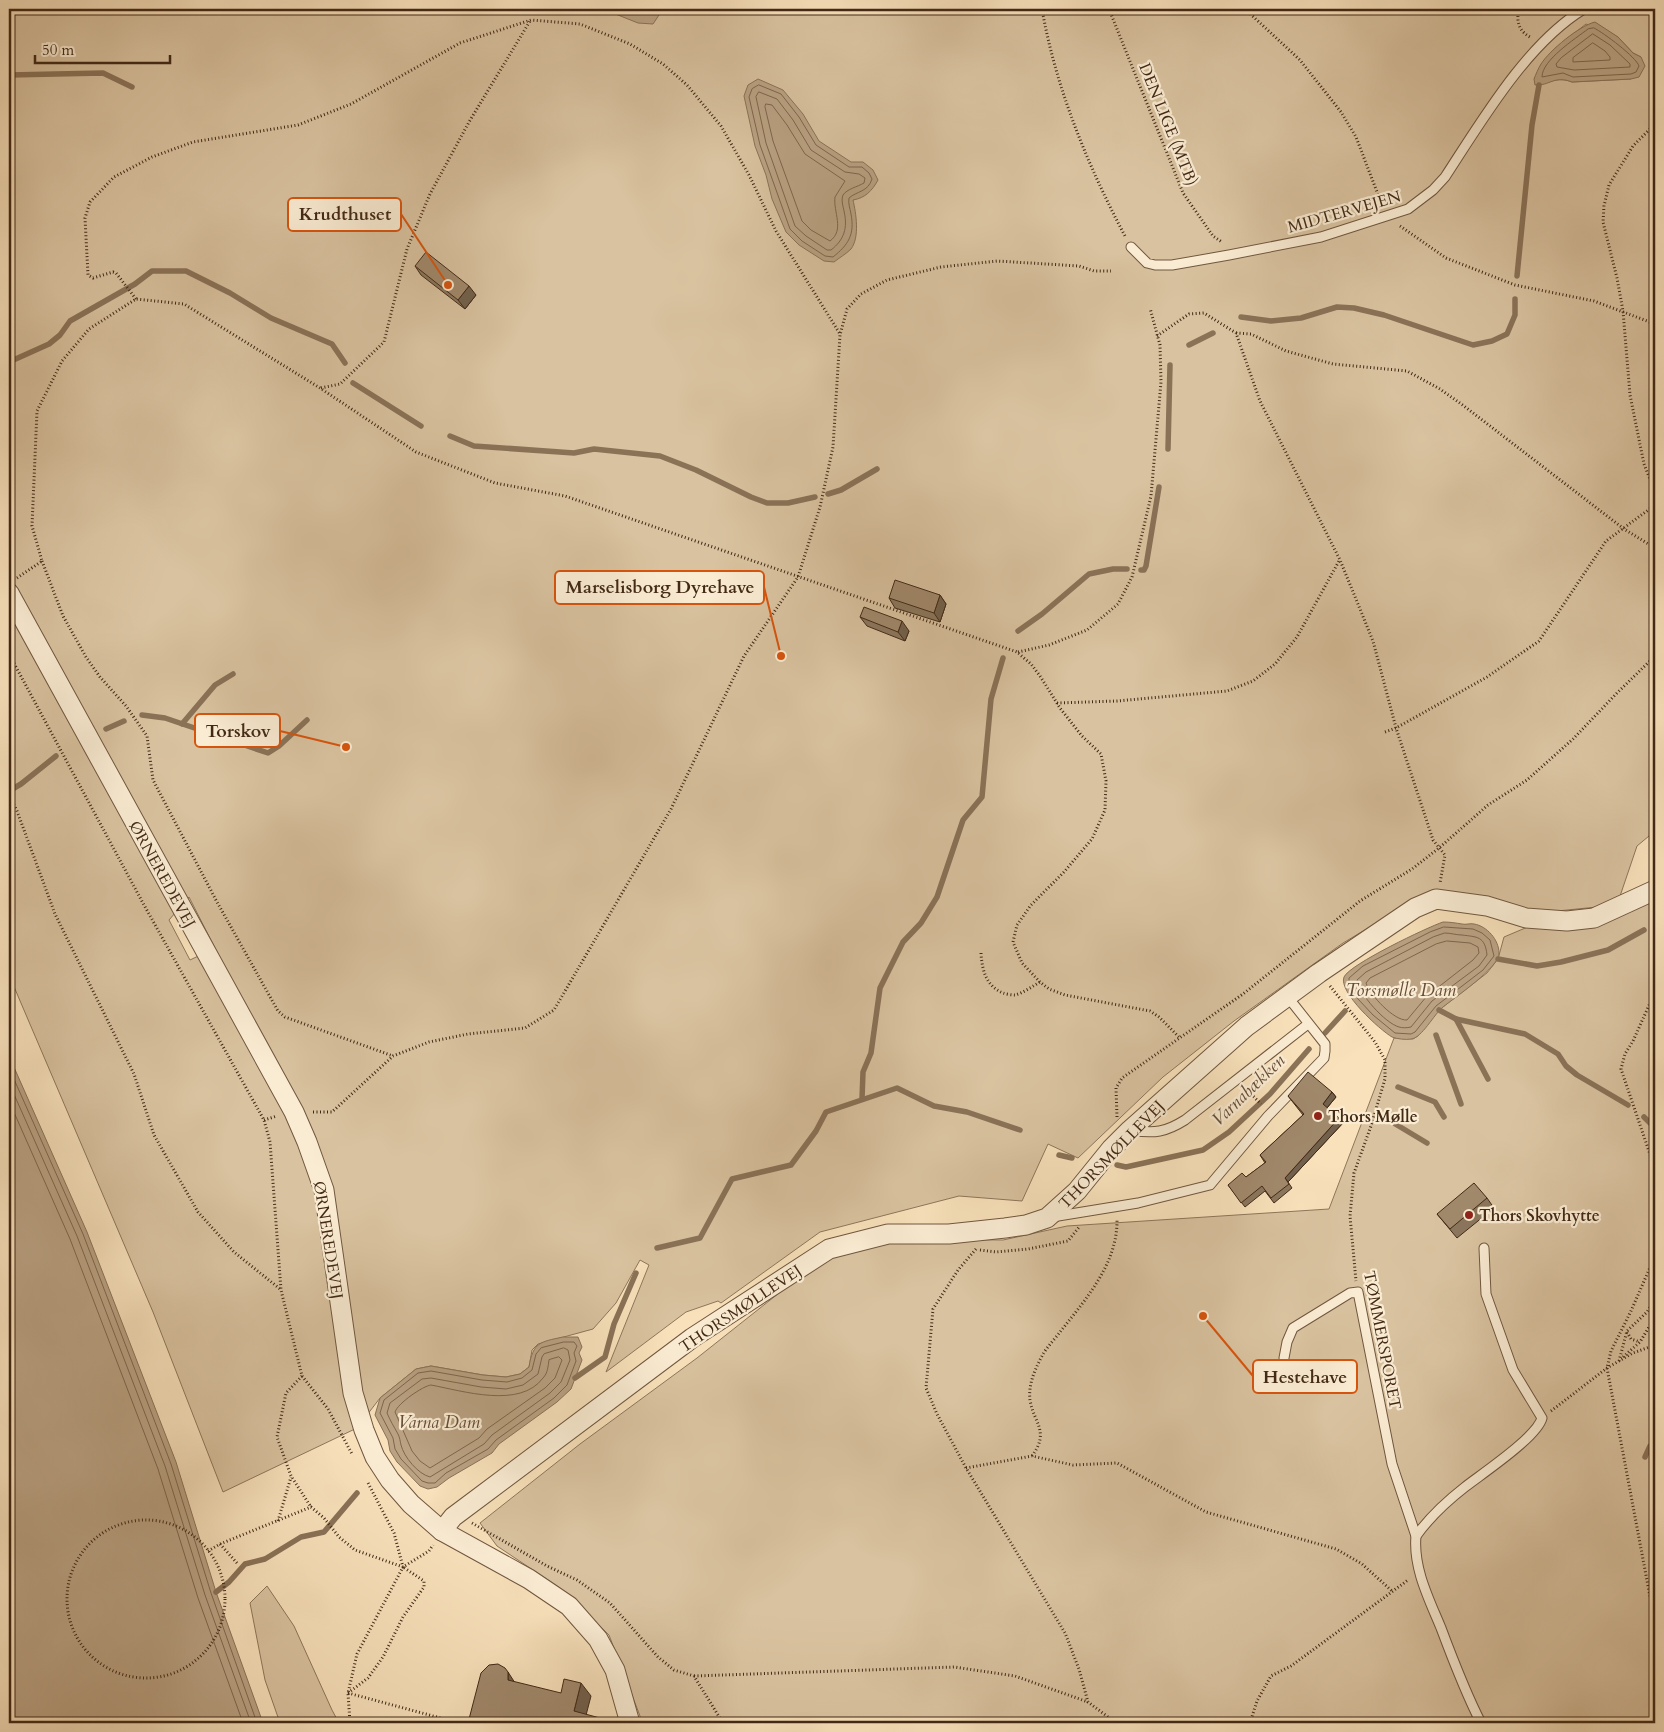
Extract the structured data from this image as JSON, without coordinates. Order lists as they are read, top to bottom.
{
  "streets": {
    "street": ["ØRNEREDEVEJ", "THORSMØLLEVEJ"],
    "lane": ["MIDTERVEJEN", "TØMMERSPORET"],
    "path": ["DEN LIGE (MTB)"]
  },
  "crossings": [
    ["DEN LIGE (MTB)", "MIDTERVEJEN"],
    ["ØRNEREDEVEJ", "THORSMØLLEVEJ"],
    ["THORSMØLLEVEJ", "TØMMERSPORET"]
  ],
  "water": ["Torsmølle Dam", "Varnabækken", "Varna Dam"],
  "places": [
    "Krudthuset",
    "Marselisborg Dyrehave",
    "Torskov",
    "Thors Mølle",
    "Thors Skovhytte",
    "Hestehave"
  ],
  "scale_bar": "50 m"
}
